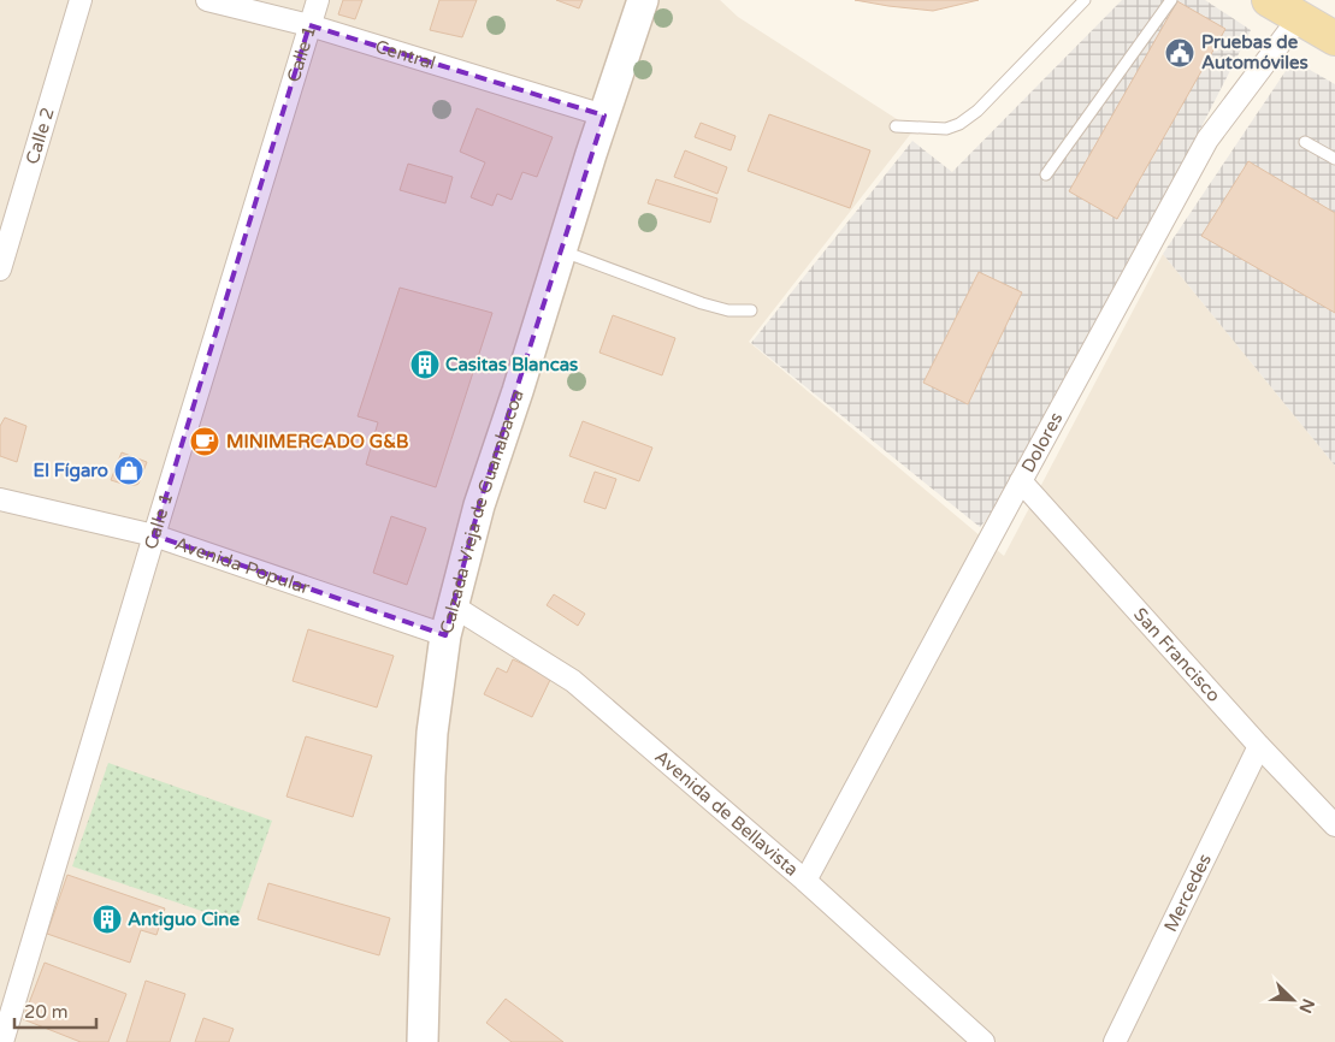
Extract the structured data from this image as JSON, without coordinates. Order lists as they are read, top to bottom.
{
  "streets": {
    "main road": ["Calzada Vieja de Guanabacoa"],
    "street": [
      "Calle 1",
      "Central",
      "Calle 2",
      "Dolores",
      "Avenida Popular",
      "San Francisco",
      "Avenida de Bellavista",
      "Mercedes"
    ]
  },
  "crossings": [
    ["Calle 1", "Central"],
    ["Calle 1", "Avenida Popular"],
    ["Central", "Calzada Vieja de Guanabacoa"],
    ["Dolores", "San Francisco"],
    ["Dolores", "Avenida de Bellavista"],
    ["Calzada Vieja de Guanabacoa", "Avenida Popular"],
    ["Calzada Vieja de Guanabacoa", "Avenida de Bellavista"],
    ["San Francisco", "Mercedes"]
  ],
  "places": {
    "public building": ["Pruebas de Automóviles"],
    "building": ["Casitas Blancas", "Antiguo Cine"],
    "cafe": ["MINIMERCADO G&B"],
    "shop": ["El Fígaro"]
  },
  "scale_bar": "20 m",
  "north": "bottom right"
}
